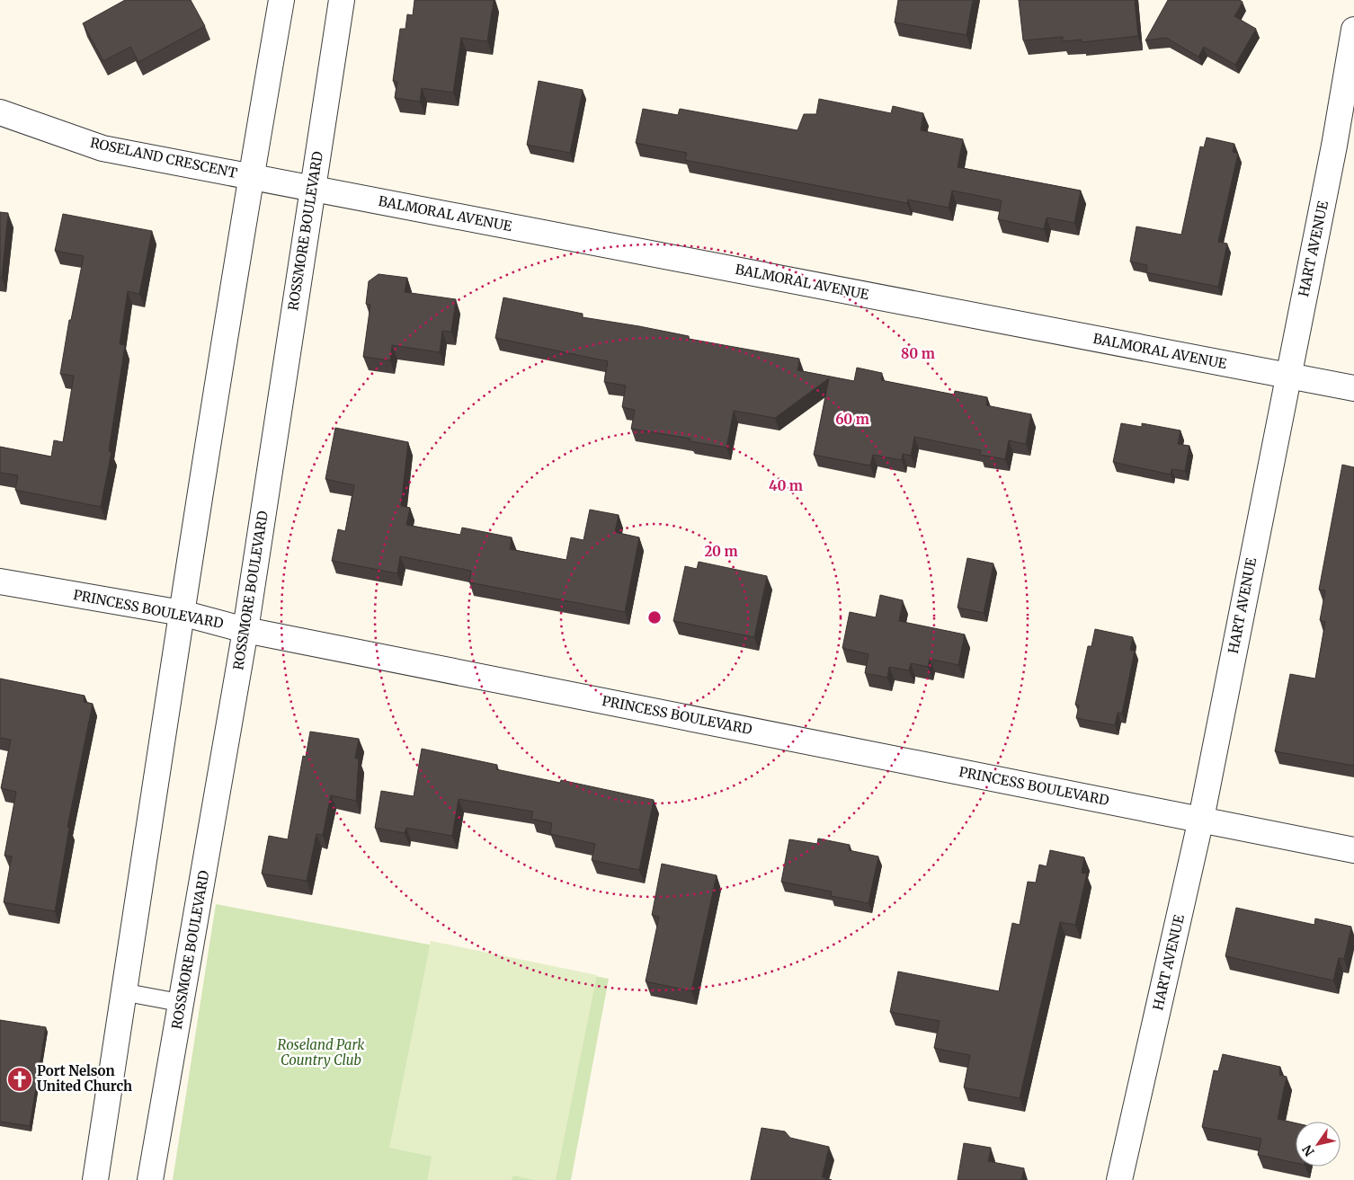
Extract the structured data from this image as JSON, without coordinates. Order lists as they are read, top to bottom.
{
  "streets": {
    "street": [
      "ROSELAND CRESCENT",
      "BALMORAL AVENUE",
      "ROSSMORE BOULEVARD",
      "HART AVENUE",
      "PRINCESS BOULEVARD"
    ]
  },
  "crossings": [
    ["ROSELAND CRESCENT", "BALMORAL AVENUE"],
    ["BALMORAL AVENUE", "ROSSMORE BOULEVARD"],
    ["BALMORAL AVENUE", "HART AVENUE"],
    ["ROSSMORE BOULEVARD", "PRINCESS BOULEVARD"],
    ["HART AVENUE", "PRINCESS BOULEVARD"]
  ],
  "parks": ["Roseland Park Country Club"],
  "places": {
    "church": ["Port Nelson United Church"]
  },
  "north": "bottom left",
  "rings": [
    "80 m",
    "60 m",
    "40 m",
    "20 m"
  ]
}
